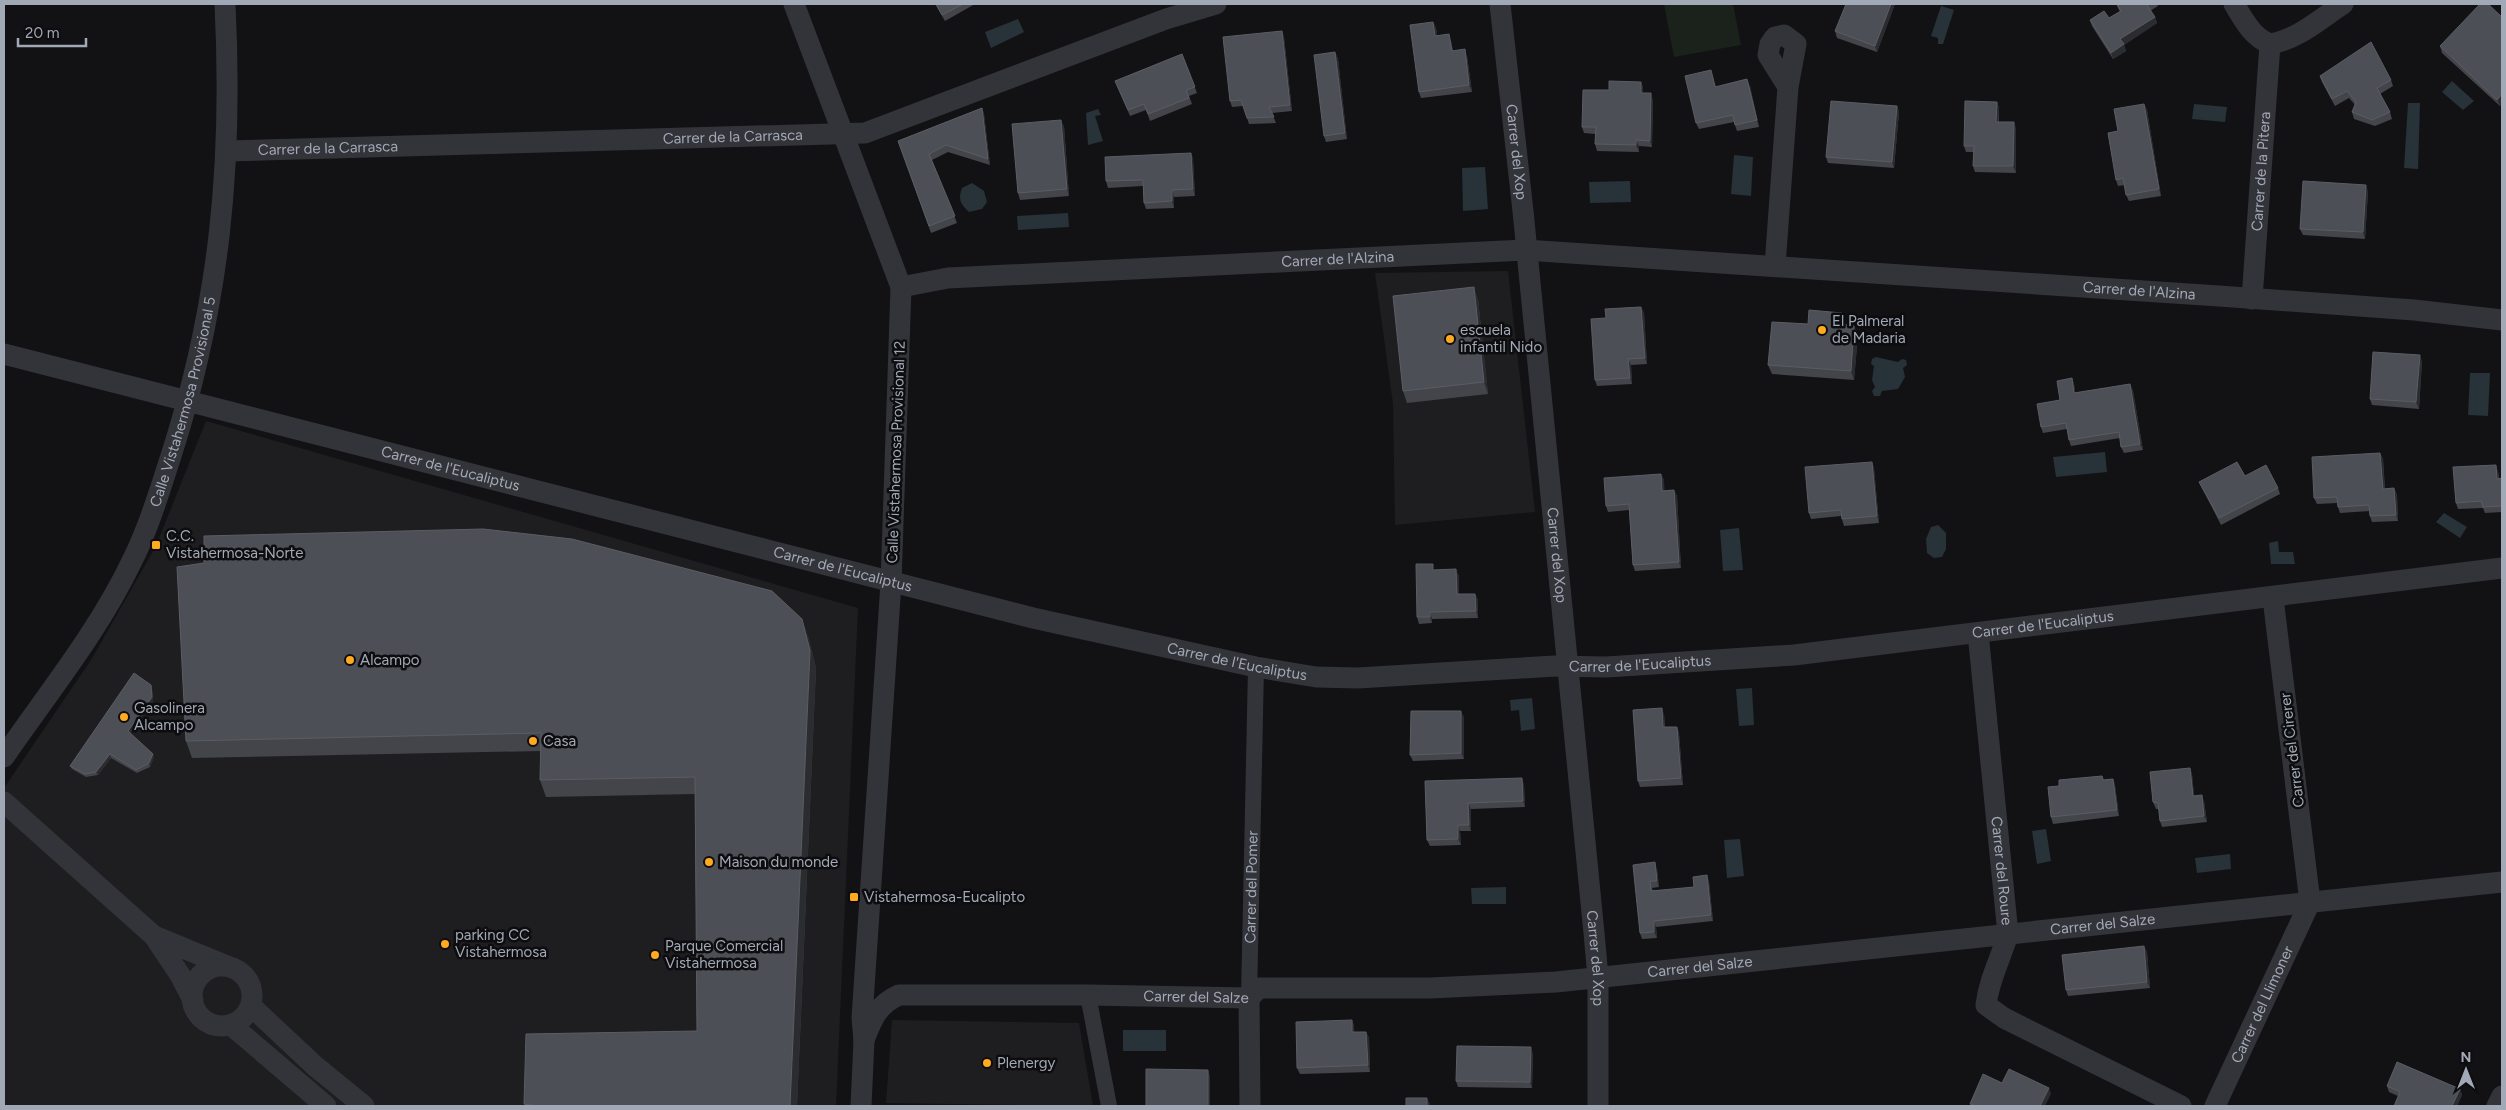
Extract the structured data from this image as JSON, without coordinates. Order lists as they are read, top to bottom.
{
  "streets": {
    "street": [
      "Carrer de la Carrasca",
      "Carrer del Xop",
      "Carrer de la Pitera",
      "Carrer de l'Alzina",
      "Calle Vistahermosa Provisional 5",
      "Calle Vistahermosa Provisional 12",
      "Carrer de l'Eucaliptus",
      "Carrer del Cirerer",
      "Carrer del Roure",
      "Carrer del Pomer",
      "Carrer del Salze",
      "Carrer del Llimoner"
    ]
  },
  "crossings": [
    ["Carrer de la Carrasca", "Calle Vistahermosa Provisional 5"],
    ["Carrer de la Carrasca", "Calle Vistahermosa Provisional 12"],
    ["Carrer del Xop", "Carrer de l'Alzina"],
    ["Carrer del Xop", "Carrer de l'Eucaliptus"],
    ["Carrer del Xop", "Carrer del Salze"],
    ["Carrer de la Pitera", "Carrer de l'Alzina"],
    ["Carrer de l'Alzina", "Calle Vistahermosa Provisional 12"],
    ["Calle Vistahermosa Provisional 5", "Carrer de l'Eucaliptus"],
    ["Calle Vistahermosa Provisional 12", "Carrer de l'Eucaliptus"],
    ["Calle Vistahermosa Provisional 12", "Carrer del Salze"],
    ["Carrer de l'Eucaliptus", "Carrer del Cirerer"],
    ["Carrer de l'Eucaliptus", "Carrer del Roure"],
    ["Carrer de l'Eucaliptus", "Carrer del Pomer"],
    ["Carrer del Cirerer", "Carrer del Salze"],
    ["Carrer del Cirerer", "Carrer del Llimoner"],
    ["Carrer del Roure", "Carrer del Salze"],
    ["Carrer del Pomer", "Carrer del Salze"],
    ["Carrer del Salze", "Carrer del Llimoner"]
  ],
  "places": {
    "other": [
      "El Palmeral de Madaria",
      "escuela infantil Nido",
      "Alcampo",
      "Gasolinera Alcampo",
      "Casa",
      "Maison du monde",
      "parking CC Vistahermosa",
      "Parque Comercial Vistahermosa",
      "Plenergy"
    ],
    "transit": ["C.C. Vistahermosa-Norte", "Vistahermosa-Eucalipto"]
  },
  "scale_bar": "20 m",
  "north": "top"
}
